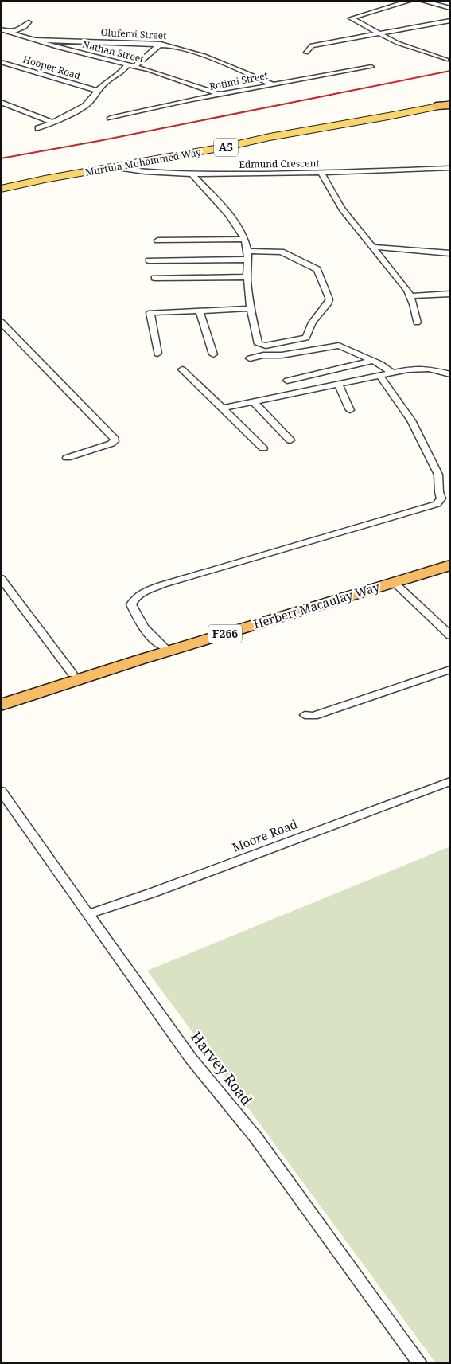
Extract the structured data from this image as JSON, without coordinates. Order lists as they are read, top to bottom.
{
  "streets": {
    "highway": ["Herbert Macaulay Way", "F266"],
    "main road": ["A5", "Murtula Muhammed Way"],
    "street": [
      "Olufemi Street",
      "Nathan Street",
      "Hooper Road",
      "Rotimi Street",
      "Edmund Crescent",
      "Moore Road",
      "Harvey Road"
    ]
  },
  "crossings": [
    ["Olufemi Street", "Nathan Street"],
    ["Olufemi Street", "Rotimi Street"],
    ["Nathan Street", "Rotimi Street"],
    ["Murtula Muhammed Way", "Edmund Crescent"],
    ["Moore Road", "Harvey Road"]
  ]
}
